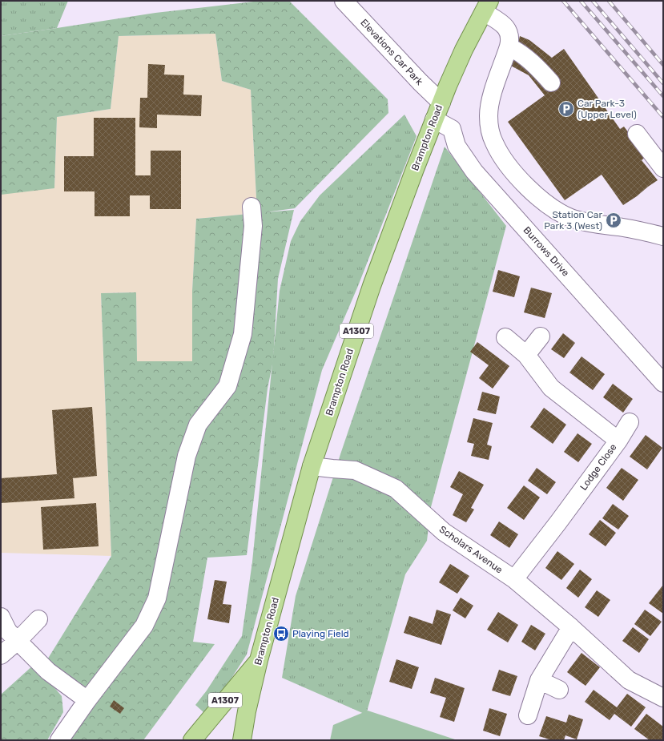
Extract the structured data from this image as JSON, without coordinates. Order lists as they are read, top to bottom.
{
  "streets": {
    "main road": ["Brampton Road", "A1307"],
    "street": [
      "Elevations Car Park",
      "Burrows Drive",
      "Lodge Close",
      "Scholars Avenue"
    ]
  },
  "crossings": [
    ["Elevations Car Park", "Brampton Road"],
    ["Brampton Road", "Burrows Drive"],
    ["Brampton Road", "A1307"],
    ["Brampton Road", "Scholars Avenue"],
    ["Lodge Close", "Scholars Avenue"]
  ],
  "places": {
    "parking": ["Car Park-3 (Upper Level)", "Station Car Park 3 (West)"],
    "bus stop": ["Playing Field"]
  }
}
